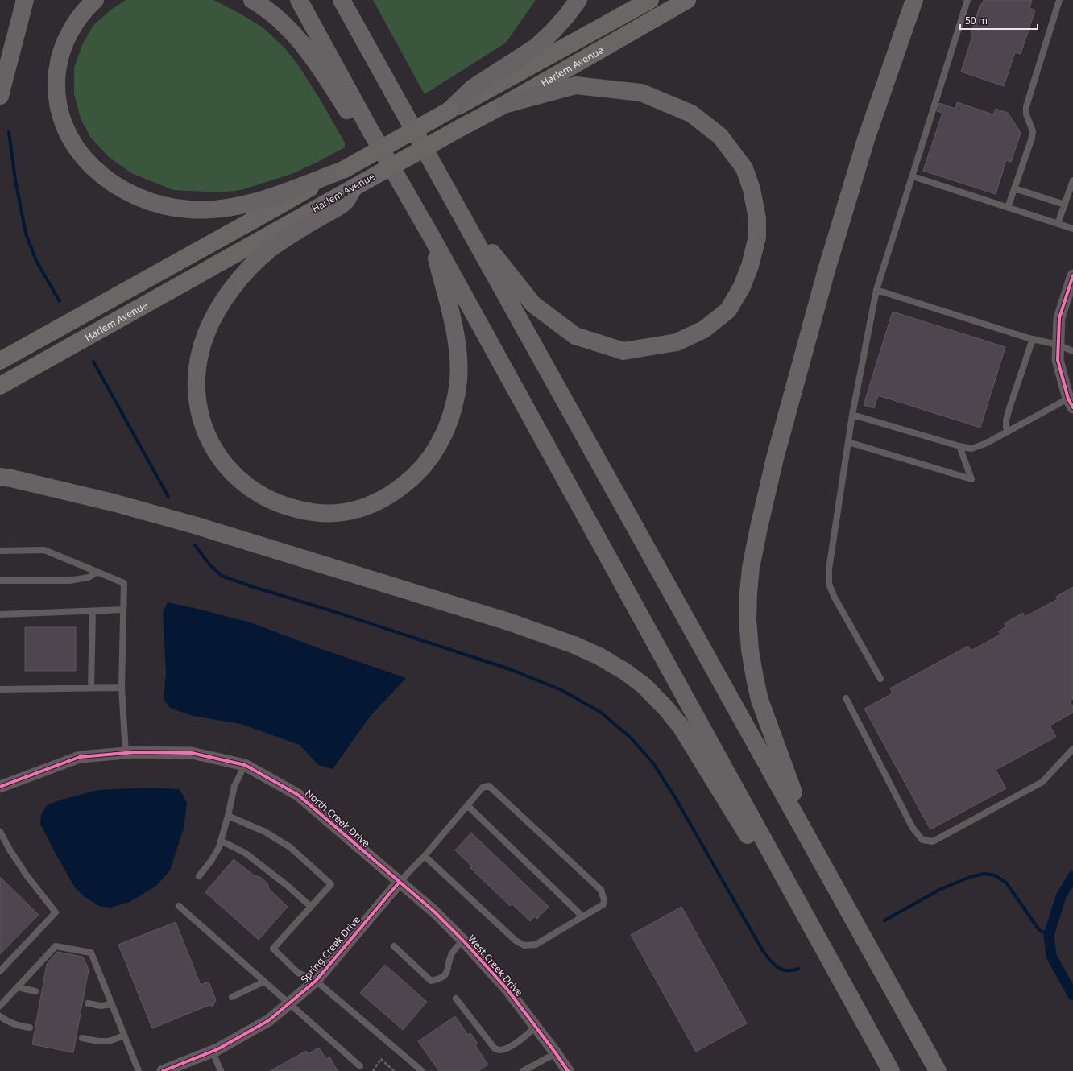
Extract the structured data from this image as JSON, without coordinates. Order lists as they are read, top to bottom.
{
  "streets": {
    "main road": ["Harlem Avenue"],
    "street": ["North Creek Drive", "Spring Creek Drive", "West Creek Drive"]
  },
  "crossings": [
    ["North Creek Drive", "Spring Creek Drive"],
    ["North Creek Drive", "West Creek Drive"],
    ["Spring Creek Drive", "West Creek Drive"]
  ],
  "scale_bar": "50 m"
}
